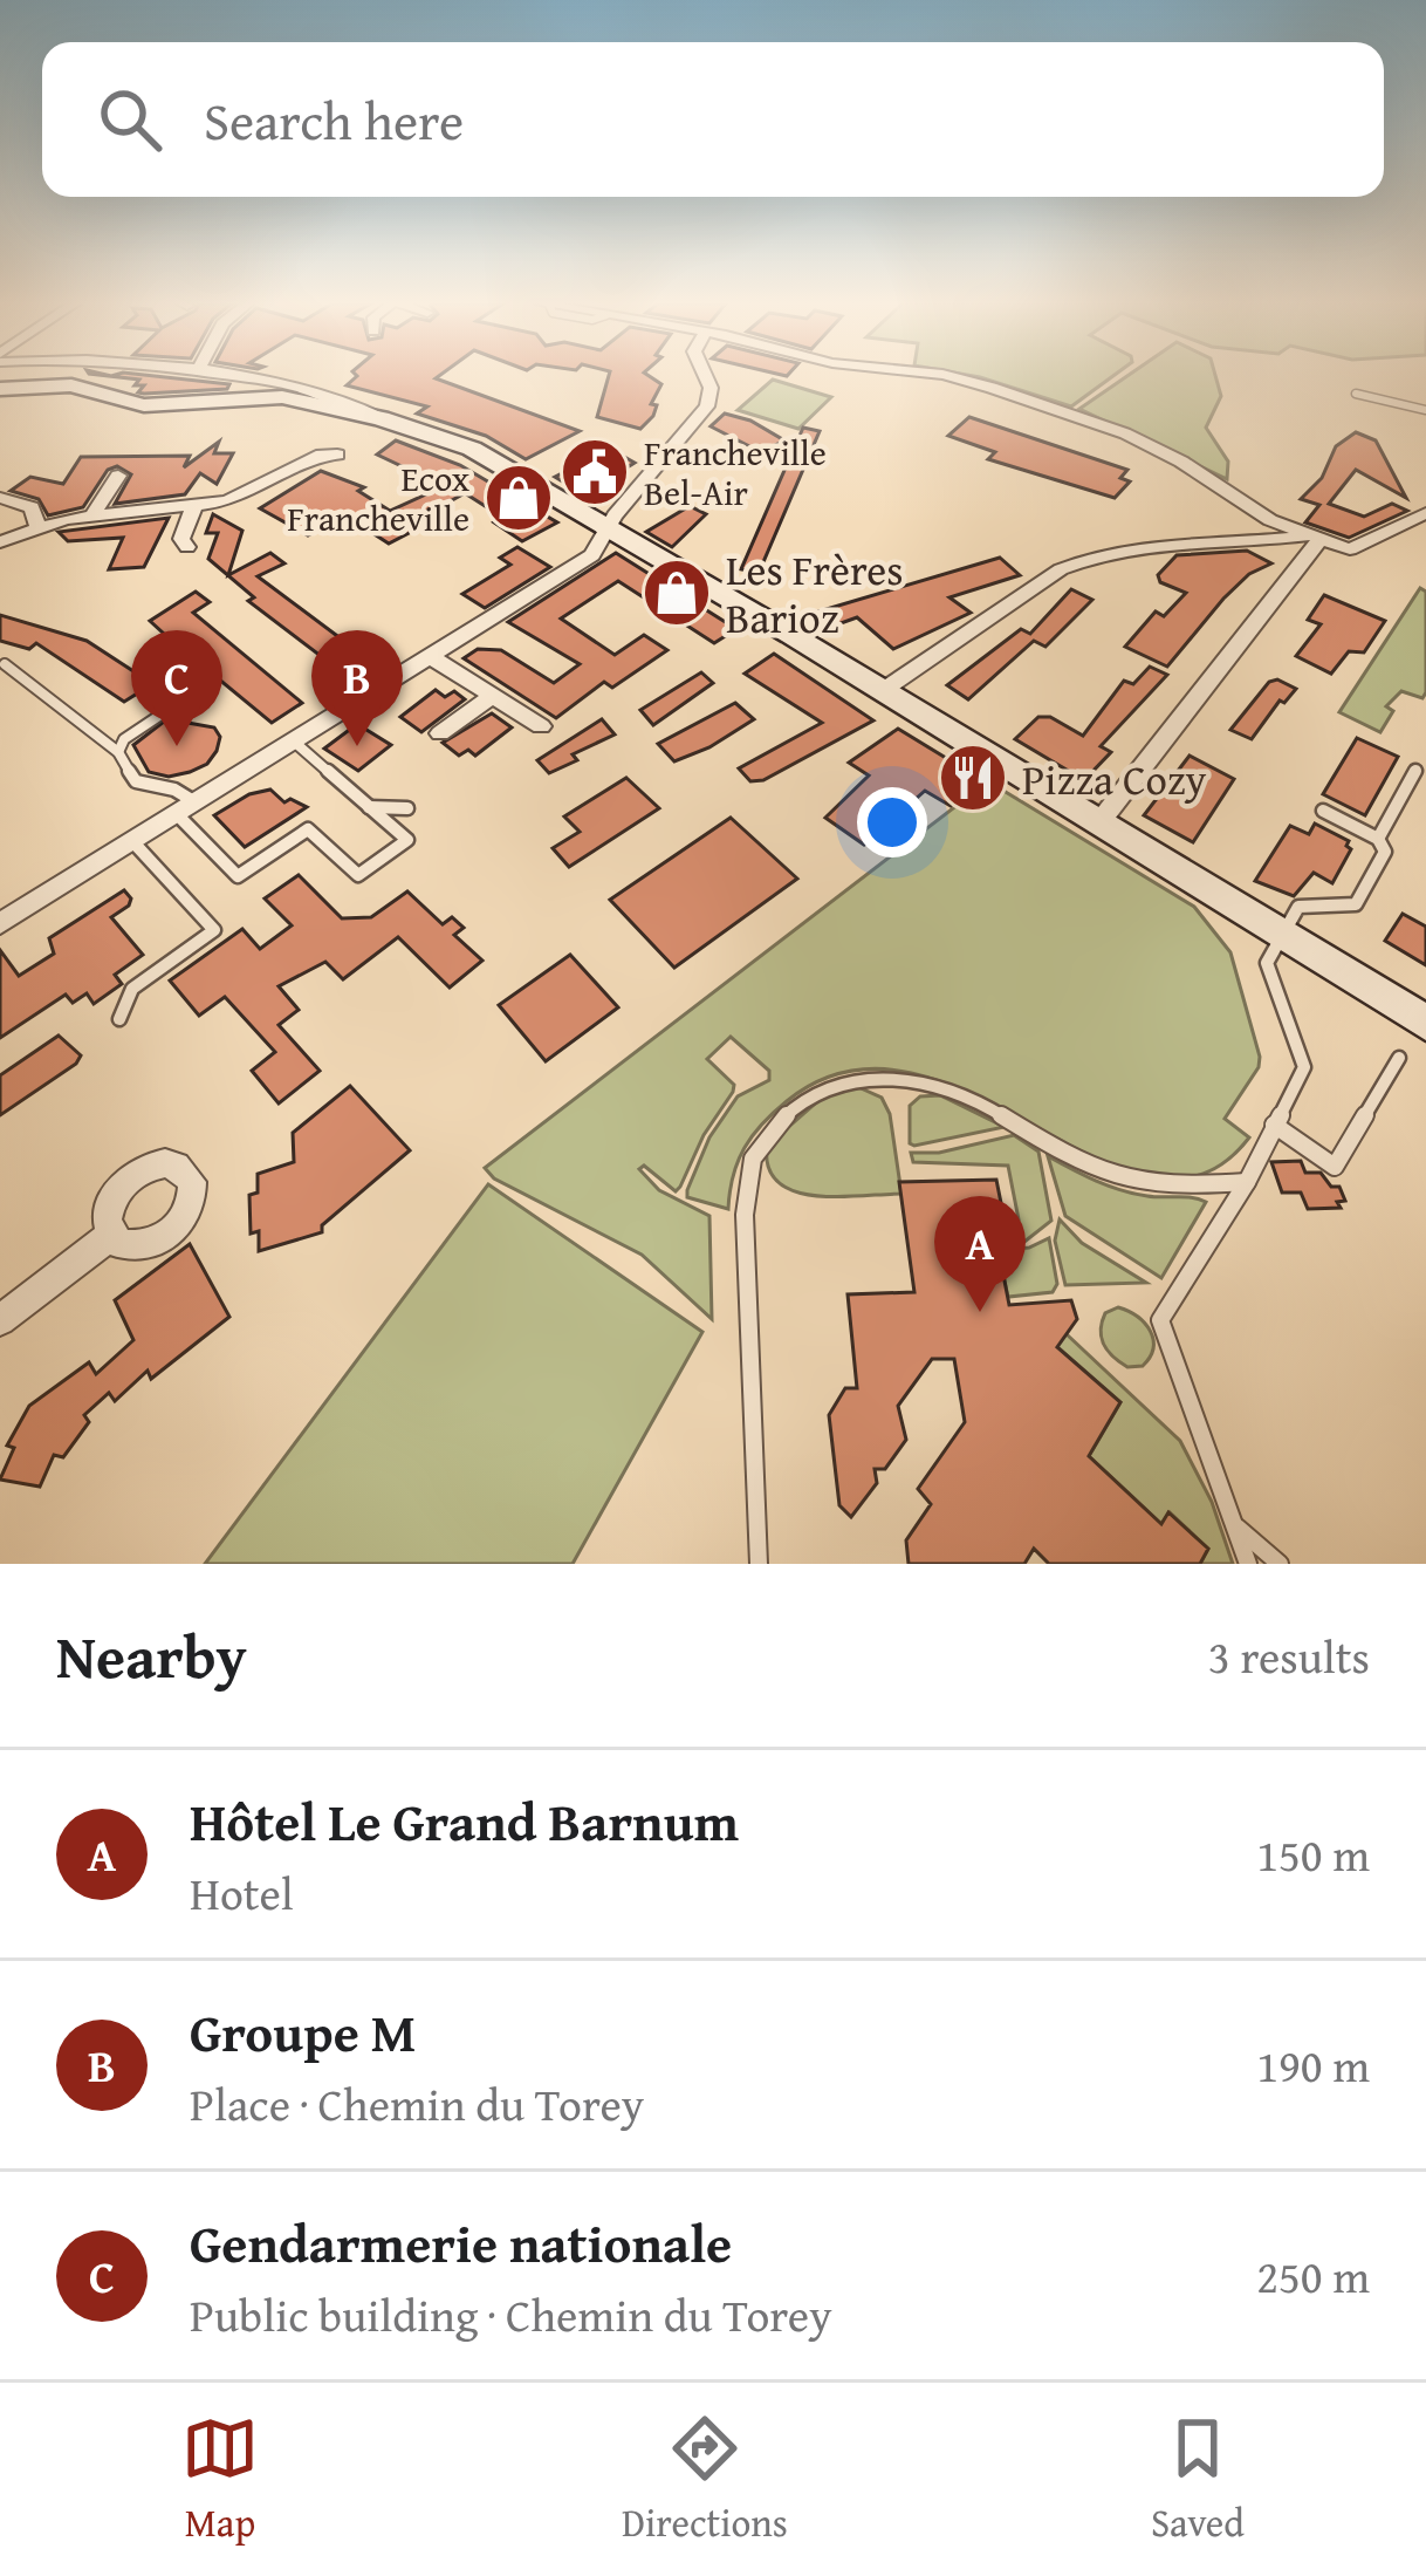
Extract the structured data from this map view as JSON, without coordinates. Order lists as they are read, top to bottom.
{
  "places": {
    "public building": ["Francheville Bel-Air"],
    "shop": ["Ecox Francheville", "Les Frères Barioz"],
    "restaurant": ["Pizza Cozy"]
  },
  "page": {
    "search": "Search here",
    "pins": ["B", "C", "A"],
    "heading": ["Nearby", "3 results"],
    "list": [
      {
        "mark": "A",
        "name": "Hôtel Le Grand Barnum",
        "note": "Hotel",
        "value": "150 m"
      },
      {
        "mark": "B",
        "name": "Groupe M",
        "note": "Place · Chemin du Torey",
        "value": "190 m"
      },
      {
        "mark": "C",
        "name": "Gendarmerie nationale",
        "note": "Public building · Chemin du Torey",
        "value": "250 m"
      }
    ],
    "nav": ["Map", "Directions", "Saved"]
  }
}
